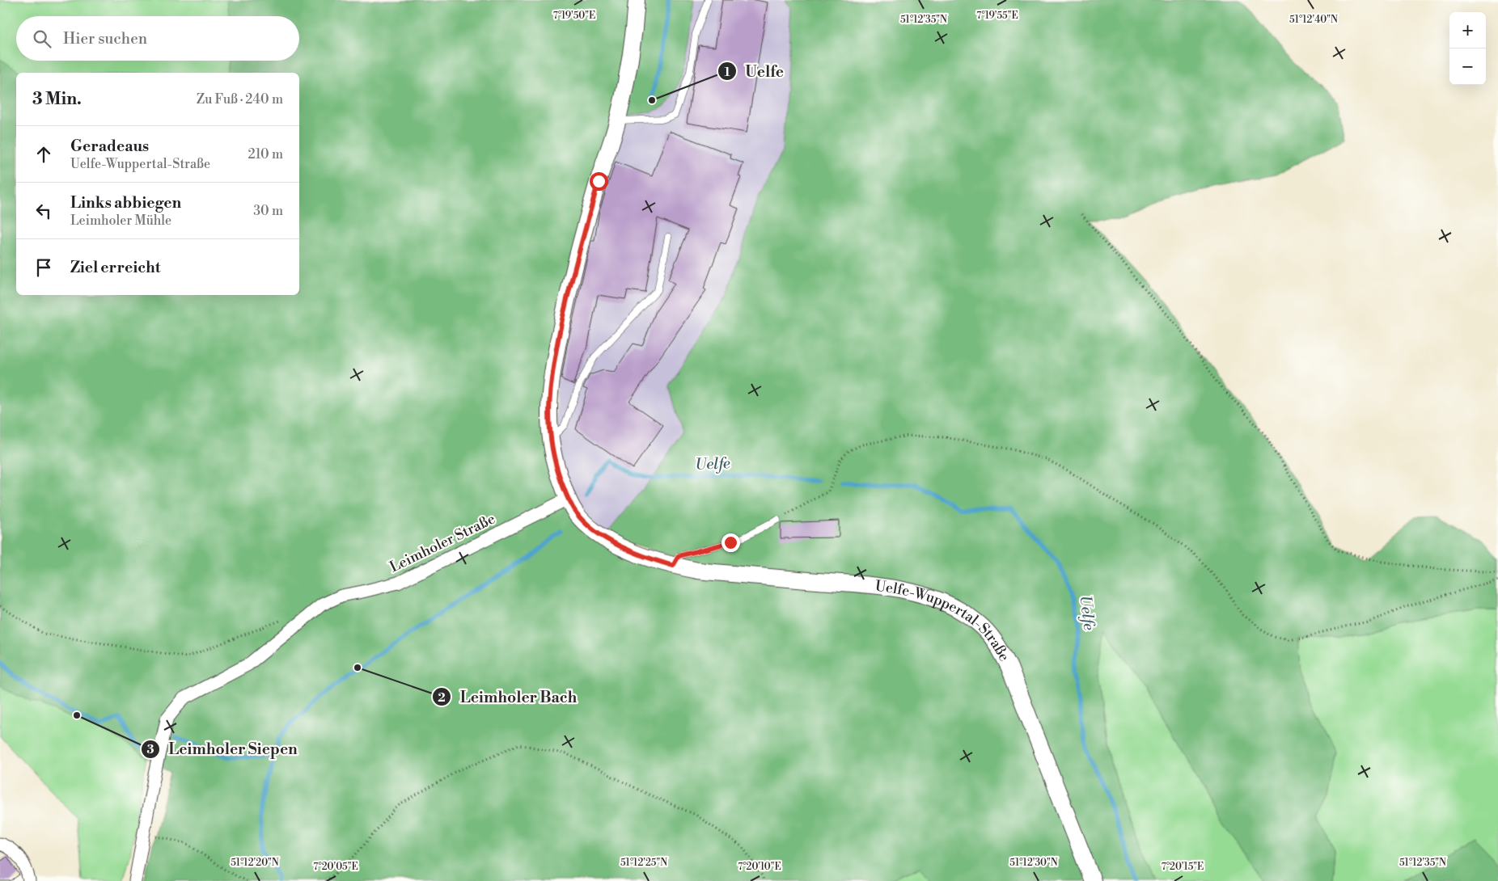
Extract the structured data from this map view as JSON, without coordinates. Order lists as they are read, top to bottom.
{
  "streets": {
    "main road": ["Uelfe-Wuppertal-Straße"],
    "street": ["Leimholer Straße"]
  },
  "crossings": [
    ["Leimholer Straße", "Uelfe-Wuppertal-Straße"]
  ],
  "water": ["Uelfe"],
  "places": ["Uelfe", "Leimholer Bach", "Leimholer Siepen"],
  "page": {
    "map_buttons": ["+", "−"],
    "search": "Hier suchen",
    "heading": ["3 Min.", "Zu Fuß · 240 m"],
    "list": [
      ["Geradeaus", "Uelfe-Wuppertal-Straße", "210 m"],
      ["Links abbiegen", "Leimholer Mühle", "30 m"],
      "Ziel erreicht"
    ]
  },
  "coordinates": [
    "7°19'50\"E",
    "7°19'55\"E",
    "51°12'35\"N",
    "51°12'40\"N",
    "51°12'20\"N",
    "51°12'25\"N",
    "51°12'30\"N",
    "7°20'05\"E",
    "7°20'10\"E",
    "7°20'15\"E"
  ]
}
